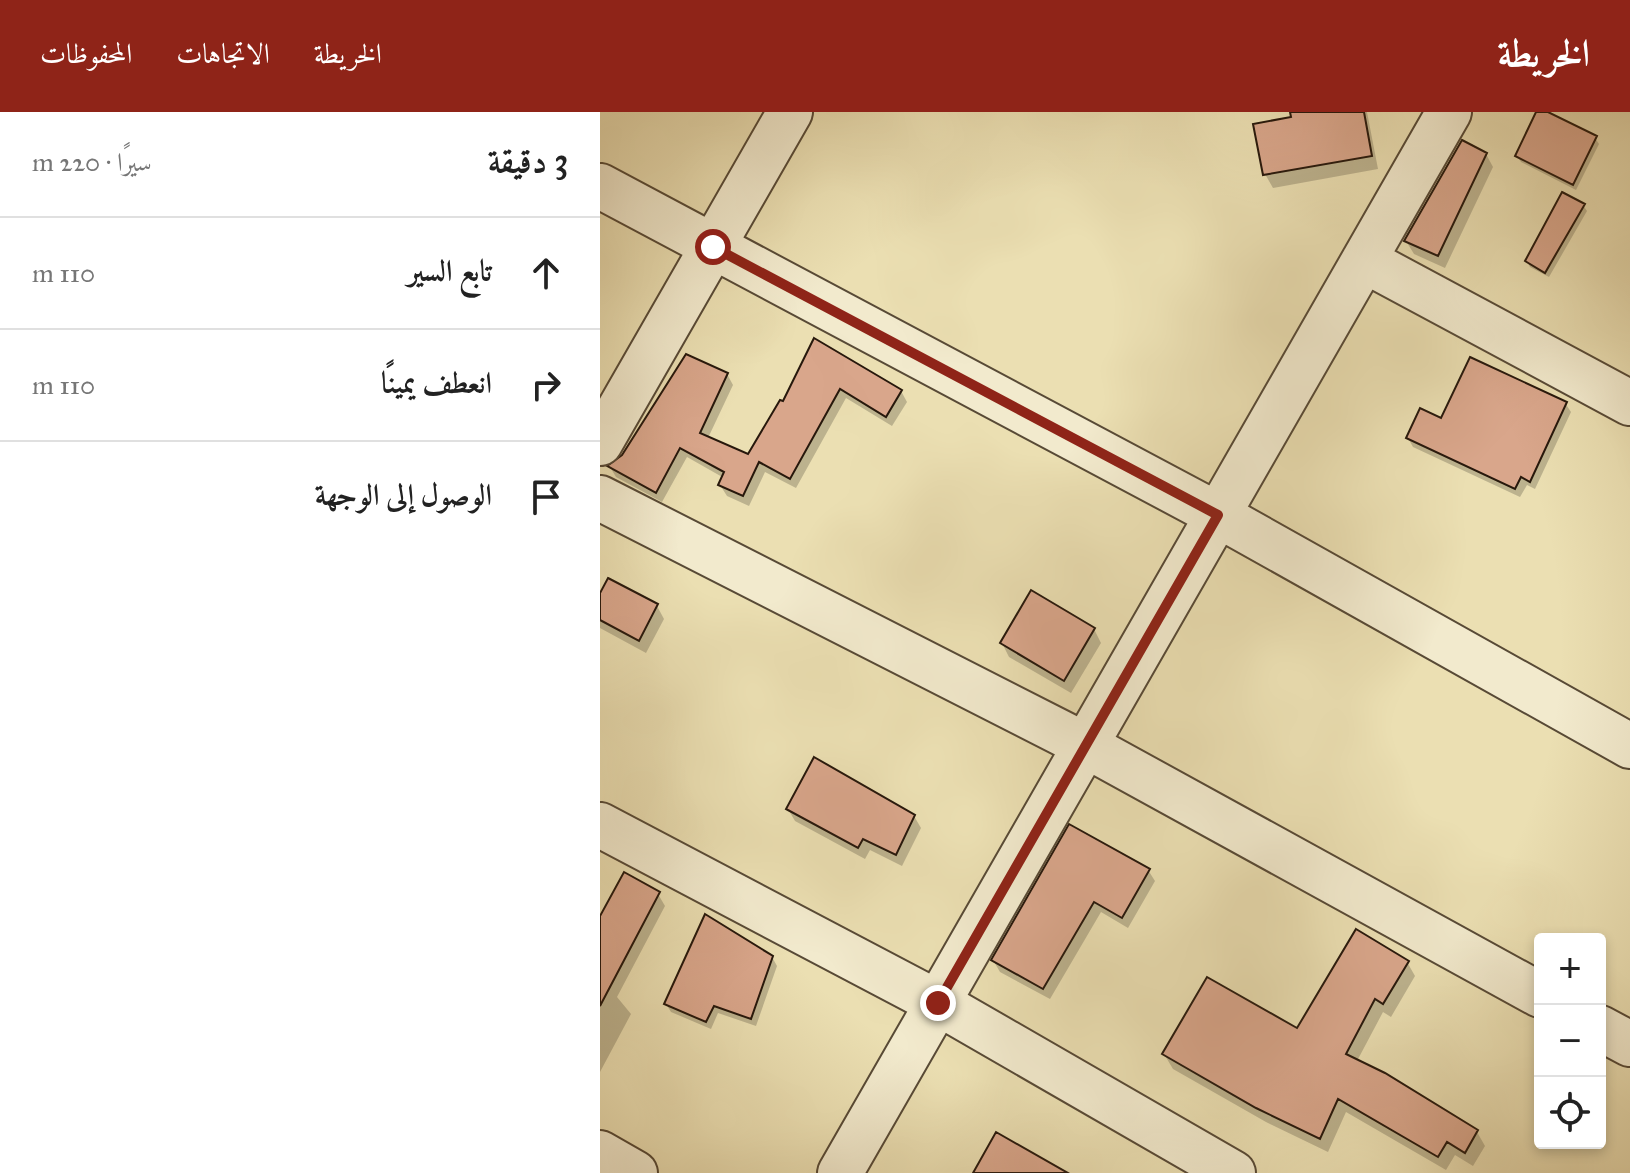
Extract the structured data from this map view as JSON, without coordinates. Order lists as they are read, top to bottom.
{
  "page": {
    "header": "الخريطة",
    "nav": ["الخريطة", "الاتجاهات", "المحفوظات"],
    "heading": ["3 دقيقة", "سيرًا · 220 m"],
    "list": [
      ["تابع السير", "110 m"],
      ["انعطف يمينًا", "110 m"],
      "الوصول إلى الوجهة"
    ],
    "map_buttons": ["+", "−"]
  }
}
